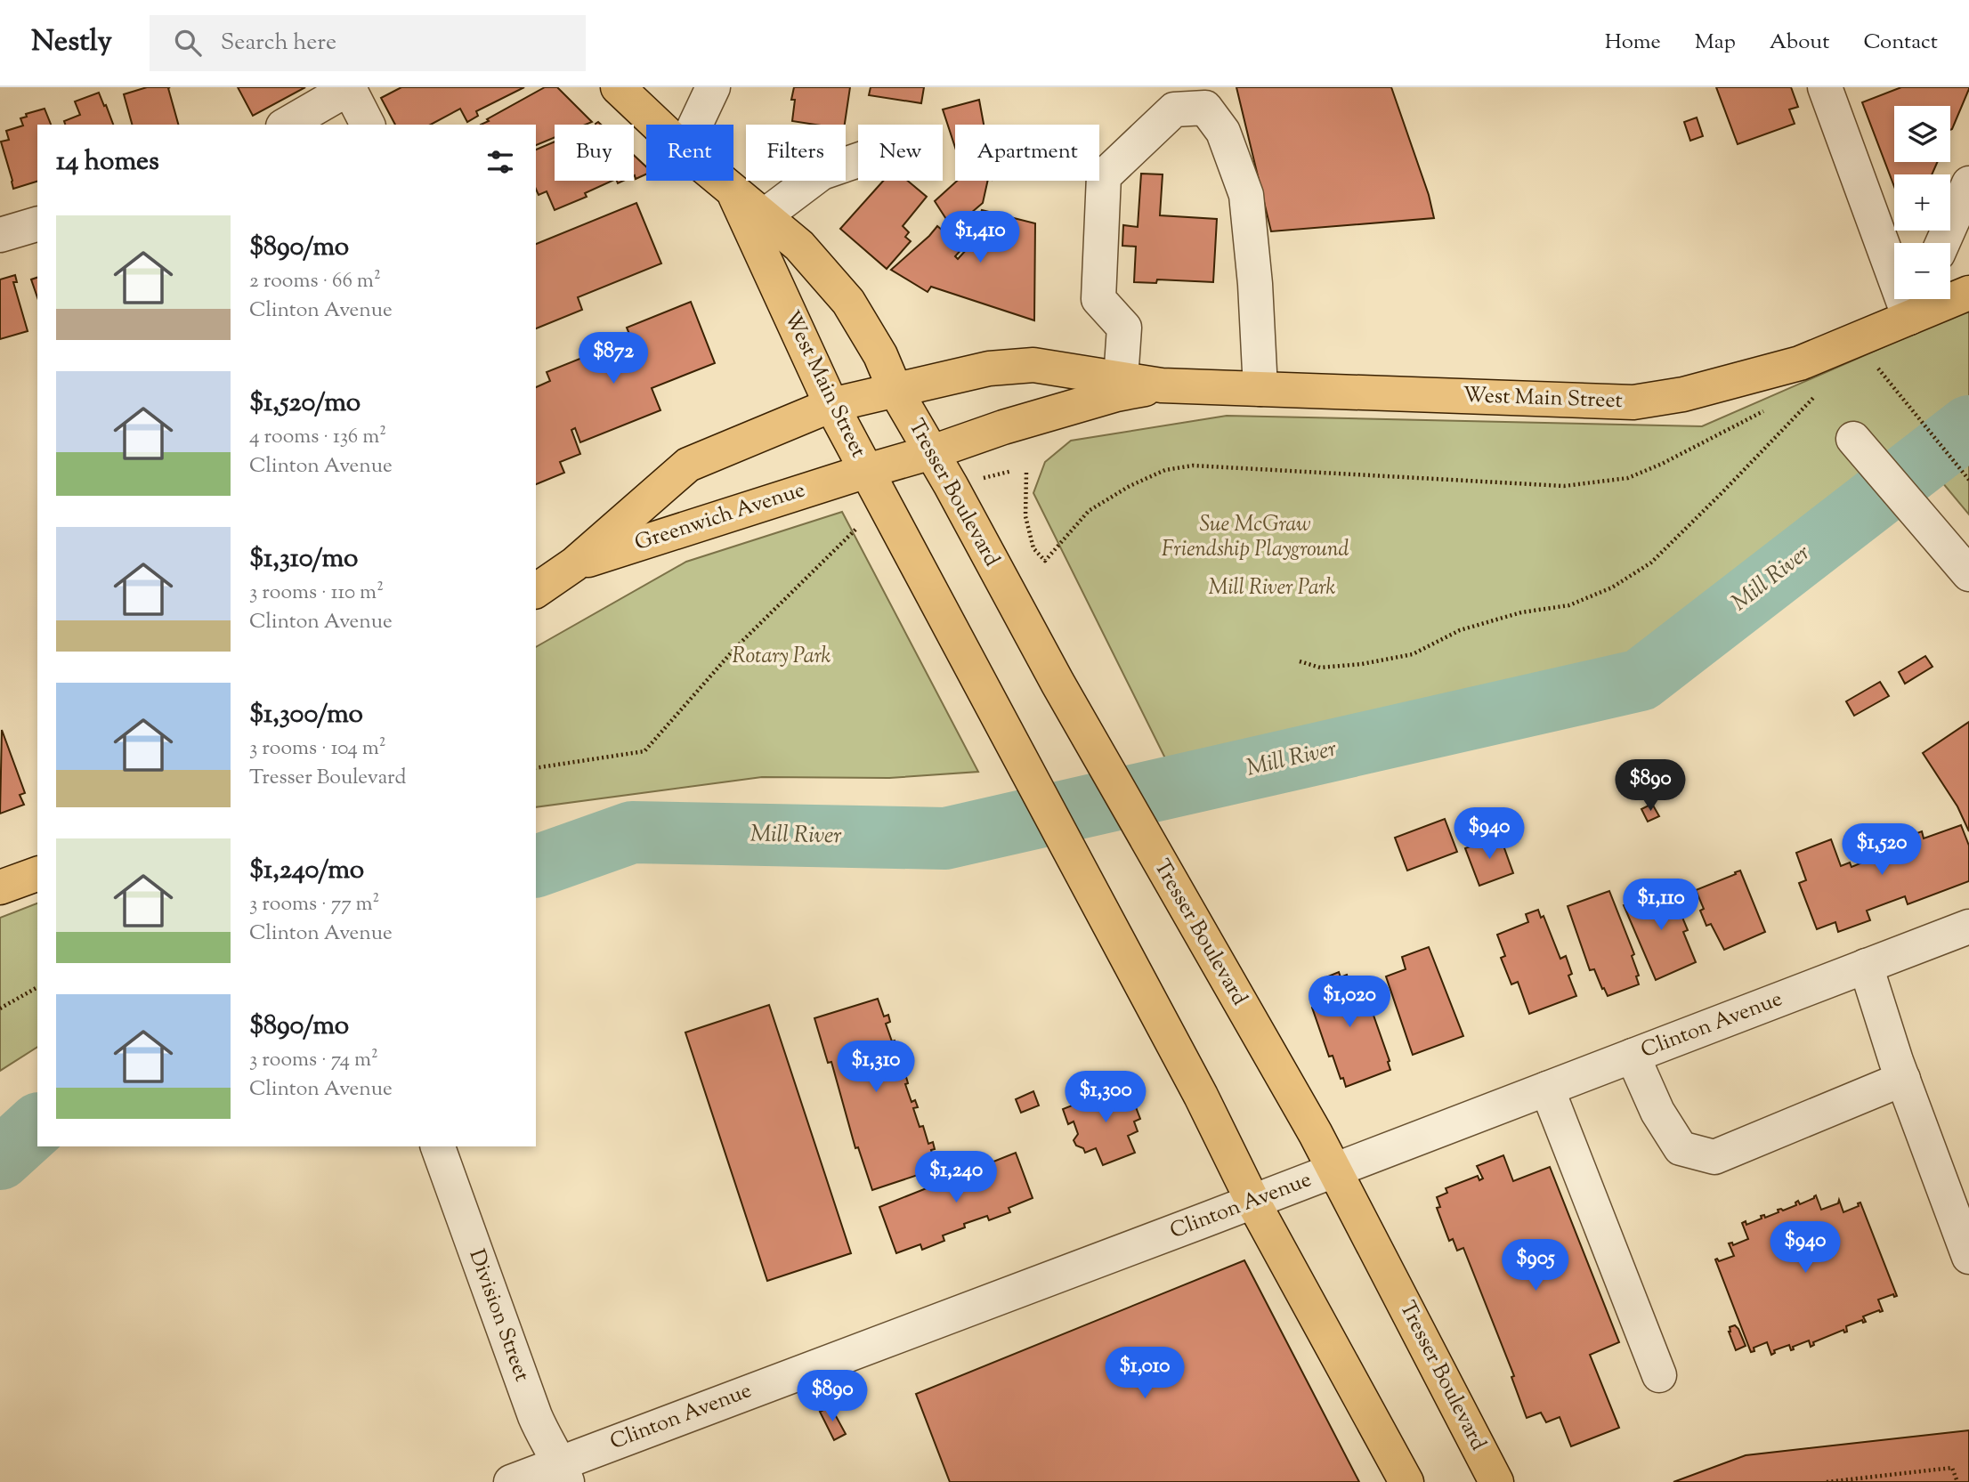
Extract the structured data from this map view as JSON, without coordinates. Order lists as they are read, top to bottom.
{
  "streets": {
    "main road": ["West Main Street", "Tresser Boulevard", "Greenwich Avenue"],
    "street": ["Clinton Avenue", "Division Street"]
  },
  "crossings": [
    ["West Main Street", "Tresser Boulevard"],
    ["West Main Street", "Greenwich Avenue"],
    ["Tresser Boulevard", "Greenwich Avenue"],
    ["Tresser Boulevard", "Clinton Avenue"],
    ["Clinton Avenue", "Division Street"]
  ],
  "water": ["Mill River"],
  "parks": ["Sue McGraw Friendship Playground", "Mill River Park", "Rotary Park"],
  "page": {
    "header": "Nestly",
    "search": "Search here",
    "nav": [
      "Home",
      "Map",
      "About",
      "Contact"
    ],
    "map_buttons": ["+", "−"],
    "chip": [
      "Buy",
      "Rent",
      "Filters",
      "New",
      "Apartment"
    ],
    "heading": "14 homes",
    "list": [
      {
        "name": "$890/mo",
        "note": "2 rooms · 66 m² · Clinton Avenue"
      },
      {
        "name": "$1,520/mo",
        "note": "4 rooms · 136 m² · Clinton Avenue"
      },
      {
        "name": "$1,310/mo",
        "note": "3 rooms · 110 m² · Clinton Avenue"
      },
      {
        "name": "$1,300/mo",
        "note": "3 rooms · 104 m² · Tresser Boulevard"
      },
      {
        "name": "$1,240/mo",
        "note": "3 rooms · 77 m² · Clinton Avenue"
      },
      {
        "name": "$890/mo",
        "note": "3 rooms · 74 m² · Clinton Avenue"
      }
    ],
    "price": [
      "$1,410",
      "$872",
      "$890",
      "$940",
      "$1,520",
      "$1,110",
      "$1,020",
      "$1,310",
      "$1,300",
      "$1,240",
      "$940",
      "$905",
      "$1,010",
      "$890"
    ]
  }
}
